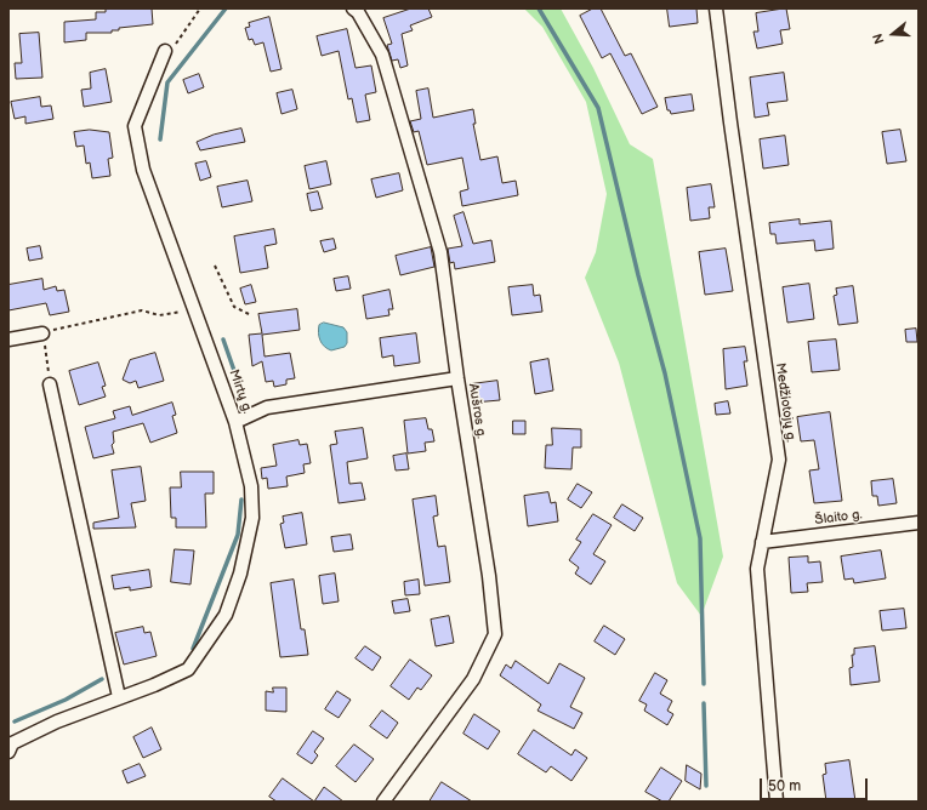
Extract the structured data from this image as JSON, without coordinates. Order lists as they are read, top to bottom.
{
  "streets": {
    "street": [
      "Mirtų g.",
      "Medžiotojų g.",
      "Aušros g.",
      "Šlaito g."
    ]
  },
  "crossings": [
    ["Medžiotojų g.", "Šlaito g."]
  ],
  "scale_bar": "50 m",
  "north": "left"
}
